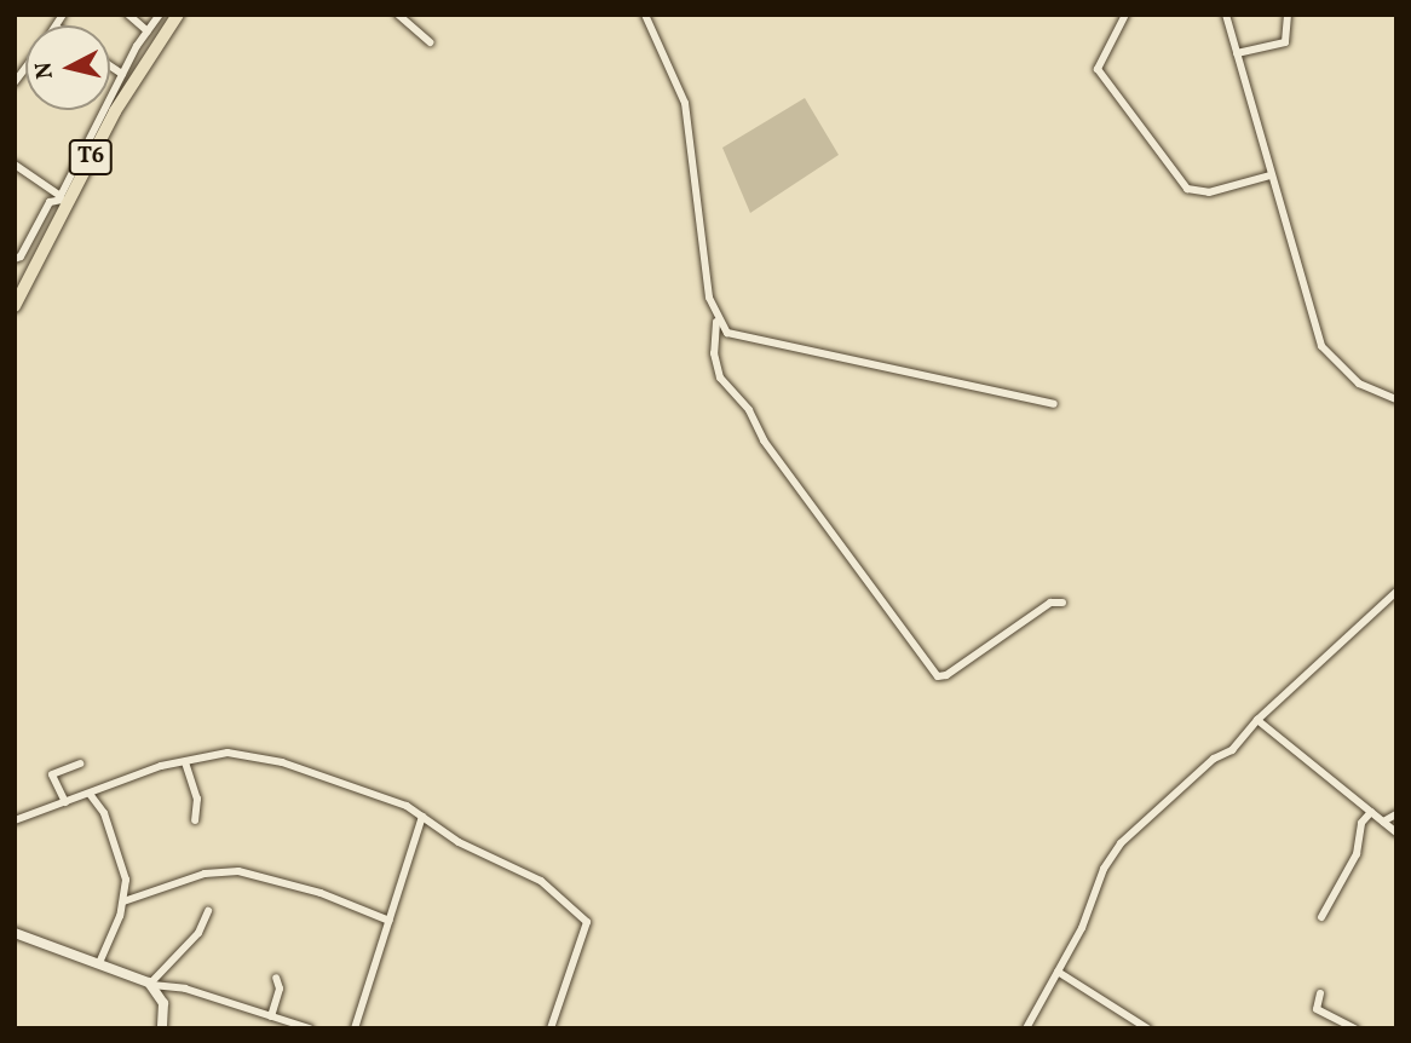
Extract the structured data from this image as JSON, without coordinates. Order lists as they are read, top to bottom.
{
  "streets": {
    "highway": ["T6"]
  },
  "north": "left"
}
